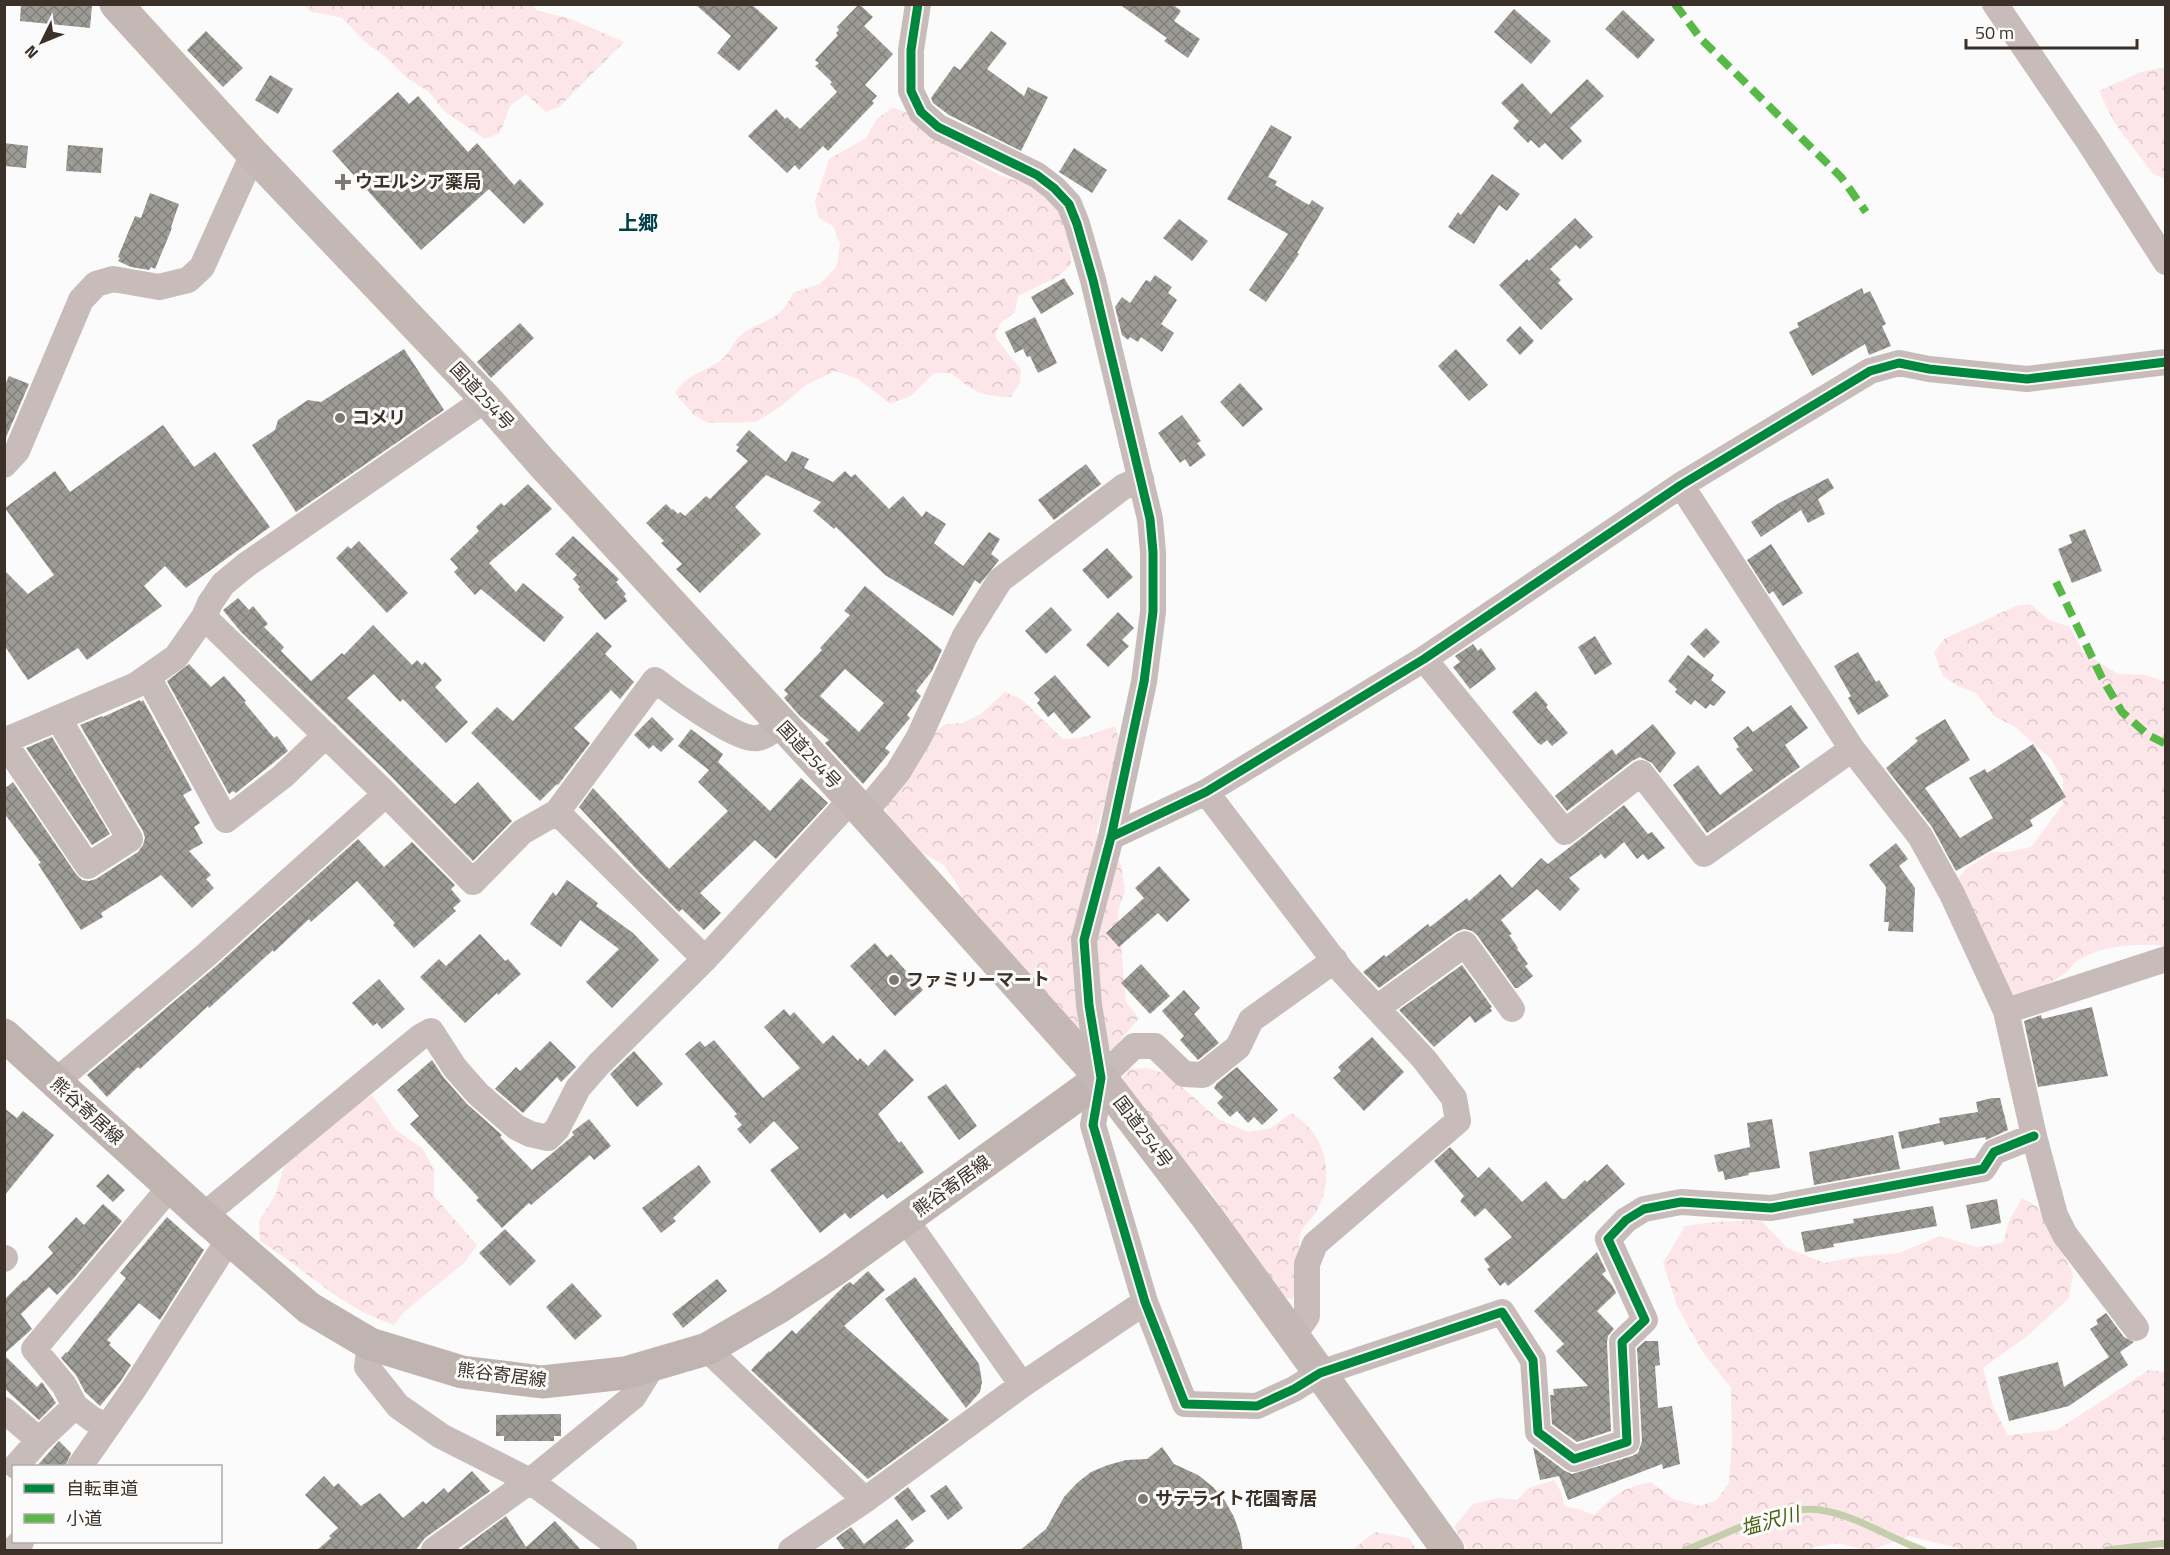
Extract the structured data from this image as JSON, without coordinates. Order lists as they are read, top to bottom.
{
  "streets": {
    "highway": ["国道254号"],
    "main road": ["熊谷寄居線"]
  },
  "crossings": [
    ["国道254号", "熊谷寄居線"]
  ],
  "districts": ["上郷"],
  "water": ["塩沢川"],
  "places": {
    "health": ["ウエルシア薬局"],
    "other": ["コメリ", "ファミリーマート", "サテライト花園寄居"]
  },
  "legend": ["自転車道", "小道"],
  "scale_bar": "50 m",
  "north": "bottom left"
}
